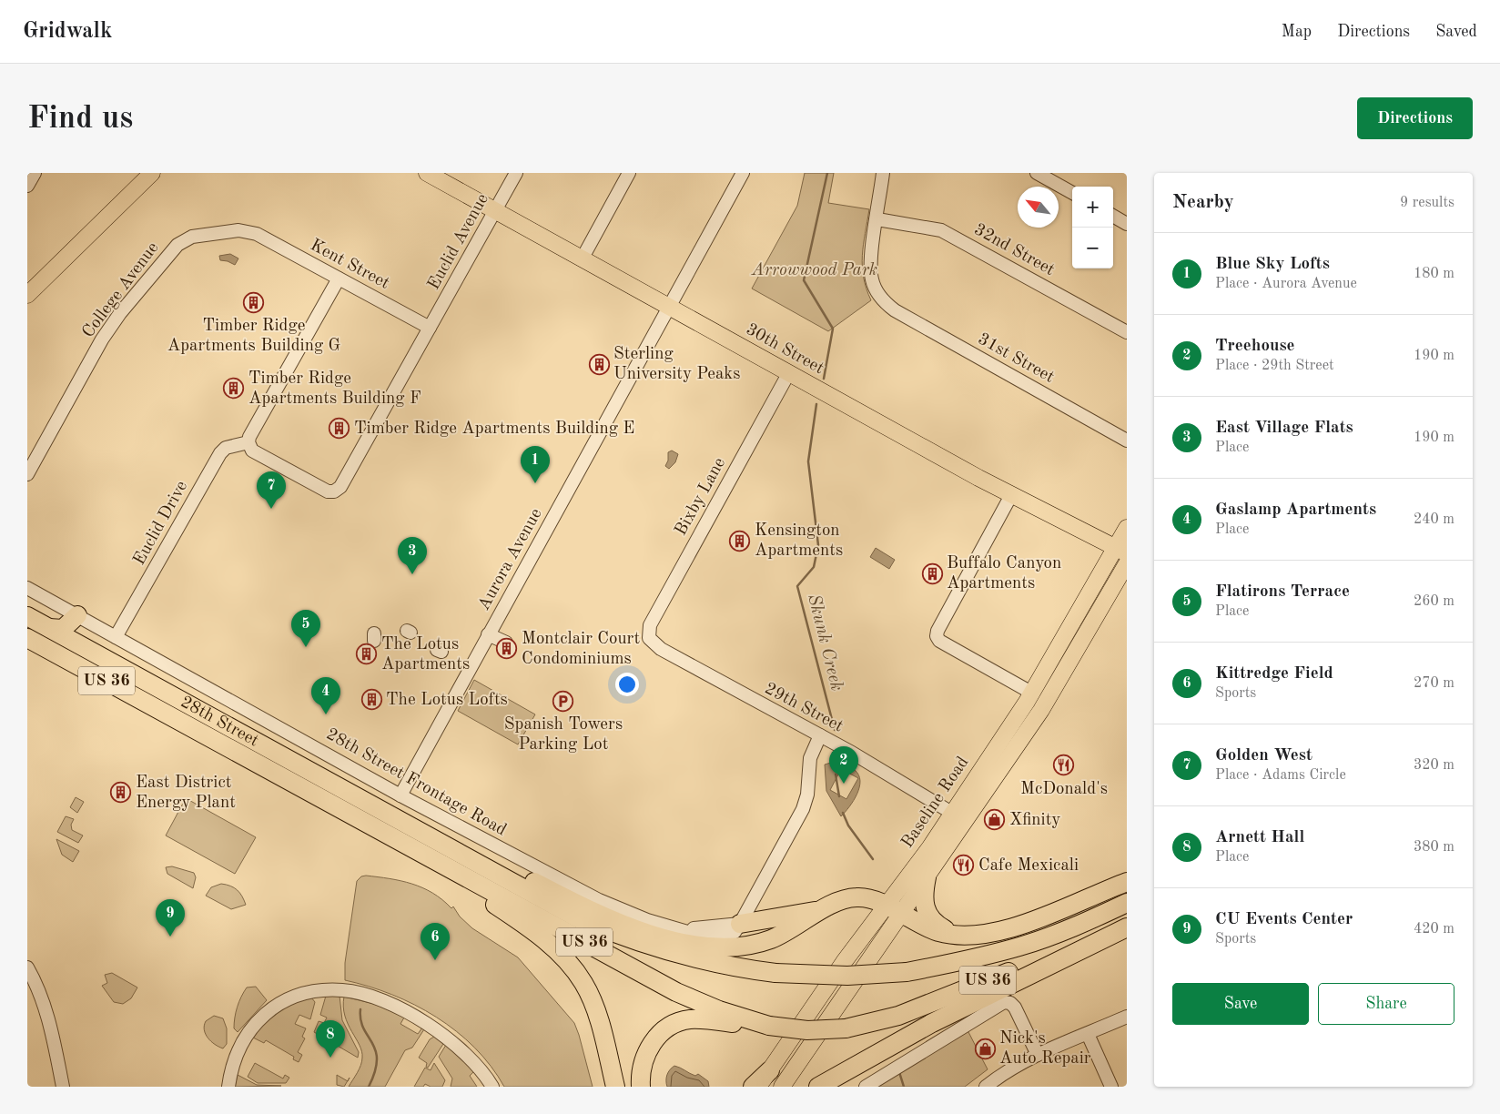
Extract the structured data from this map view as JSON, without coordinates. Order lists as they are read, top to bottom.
{
  "streets": {
    "highway": ["US 36", "28th Street"],
    "main road": ["30th Street", "Baseline Road"],
    "street": [
      "Euclid Avenue",
      "32nd Street",
      "Kent Street",
      "College Avenue",
      "31st Street",
      "Bixby Lane",
      "Euclid Drive",
      "Aurora Avenue",
      "29th Street",
      "28th Street Frontage Road"
    ]
  },
  "crossings": [
    ["Euclid Avenue", "Kent Street"],
    ["Euclid Avenue", "30th Street"],
    ["Euclid Avenue", "Euclid Drive"],
    ["32nd Street", "31st Street"],
    ["Kent Street", "College Avenue"],
    ["30th Street", "Bixby Lane"],
    ["30th Street", "Aurora Avenue"],
    ["30th Street", "Baseline Road"],
    ["Bixby Lane", "29th Street"],
    ["Euclid Drive", "28th Street Frontage Road"],
    ["Aurora Avenue", "28th Street Frontage Road"],
    ["US 36", "28th Street"],
    ["29th Street", "Baseline Road"]
  ],
  "water": ["Skunk Creek"],
  "parks": ["Arrowwood Park"],
  "places": {
    "building": [
      "Timber Ridge Apartments Building G",
      "Sterling University Peaks",
      "Timber Ridge Apartments Building F",
      "Timber Ridge Apartments Building E",
      "Kensington Apartments",
      "Buffalo Canyon Apartments",
      "Montclair Court Condominiums",
      "The Lotus Apartments",
      "The Lotus Lofts",
      "East District Energy Plant"
    ],
    "parking": ["Spanish Towers Parking Lot"],
    "restaurant": ["McDonald's", "Cafe Mexicali"],
    "shop": ["Xfinity", "Nick's Auto Repair"]
  },
  "north": "top left",
  "page": {
    "header": "Gridwalk",
    "nav": ["Map", "Directions", "Saved"],
    "buttons": [
      "Directions",
      ["Save", "Share"]
    ],
    "title": "Find us",
    "heading": ["Nearby", "9 results"],
    "map_buttons": ["+", "−"],
    "list": [
      {
        "mark": "1",
        "name": "Blue Sky Lofts",
        "note": "Place · Aurora Avenue",
        "value": "180 m"
      },
      {
        "mark": "2",
        "name": "Treehouse",
        "note": "Place · 29th Street",
        "value": "190 m"
      },
      {
        "mark": "3",
        "name": "East Village Flats",
        "note": "Place",
        "value": "190 m"
      },
      {
        "mark": "4",
        "name": "Gaslamp Apartments",
        "note": "Place",
        "value": "240 m"
      },
      {
        "mark": "5",
        "name": "Flatirons Terrace",
        "note": "Place",
        "value": "260 m"
      },
      {
        "mark": "6",
        "name": "Kittredge Field",
        "note": "Sports",
        "value": "270 m"
      },
      {
        "mark": "7",
        "name": "Golden West",
        "note": "Place · Adams Circle",
        "value": "320 m"
      },
      {
        "mark": "8",
        "name": "Arnett Hall",
        "note": "Place",
        "value": "380 m"
      },
      {
        "mark": "9",
        "name": "CU Events Center",
        "note": "Sports",
        "value": "420 m"
      }
    ],
    "pins": [
      "1",
      "7",
      "3",
      "5",
      "4",
      "2",
      "9",
      "6",
      "8"
    ]
  }
}
